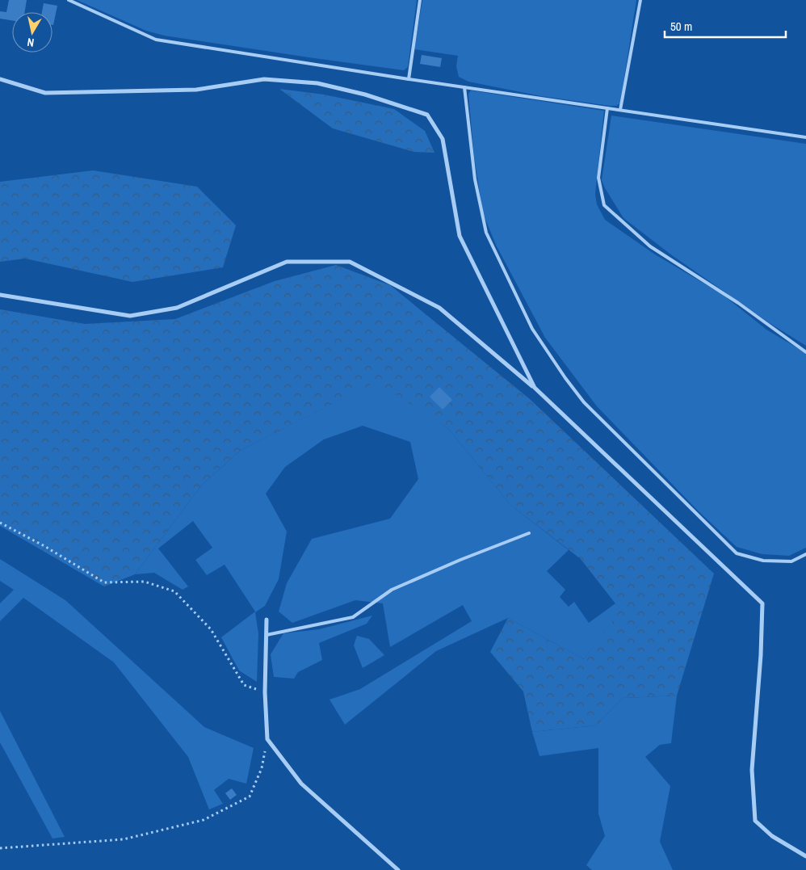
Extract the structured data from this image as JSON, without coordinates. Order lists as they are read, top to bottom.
{
  "scale_bar": "50 m",
  "north": "bottom"
}
